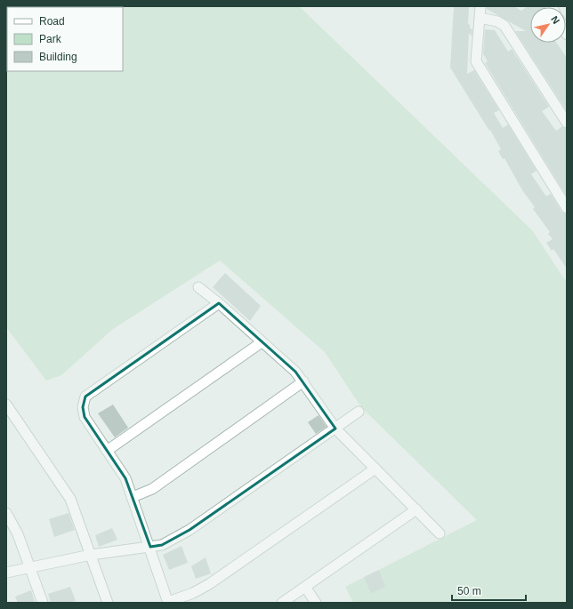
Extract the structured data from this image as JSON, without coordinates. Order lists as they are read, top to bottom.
{
  "legend": ["Road", "Park", "Building"],
  "scale_bar": "50 m",
  "north": "top right"
}
